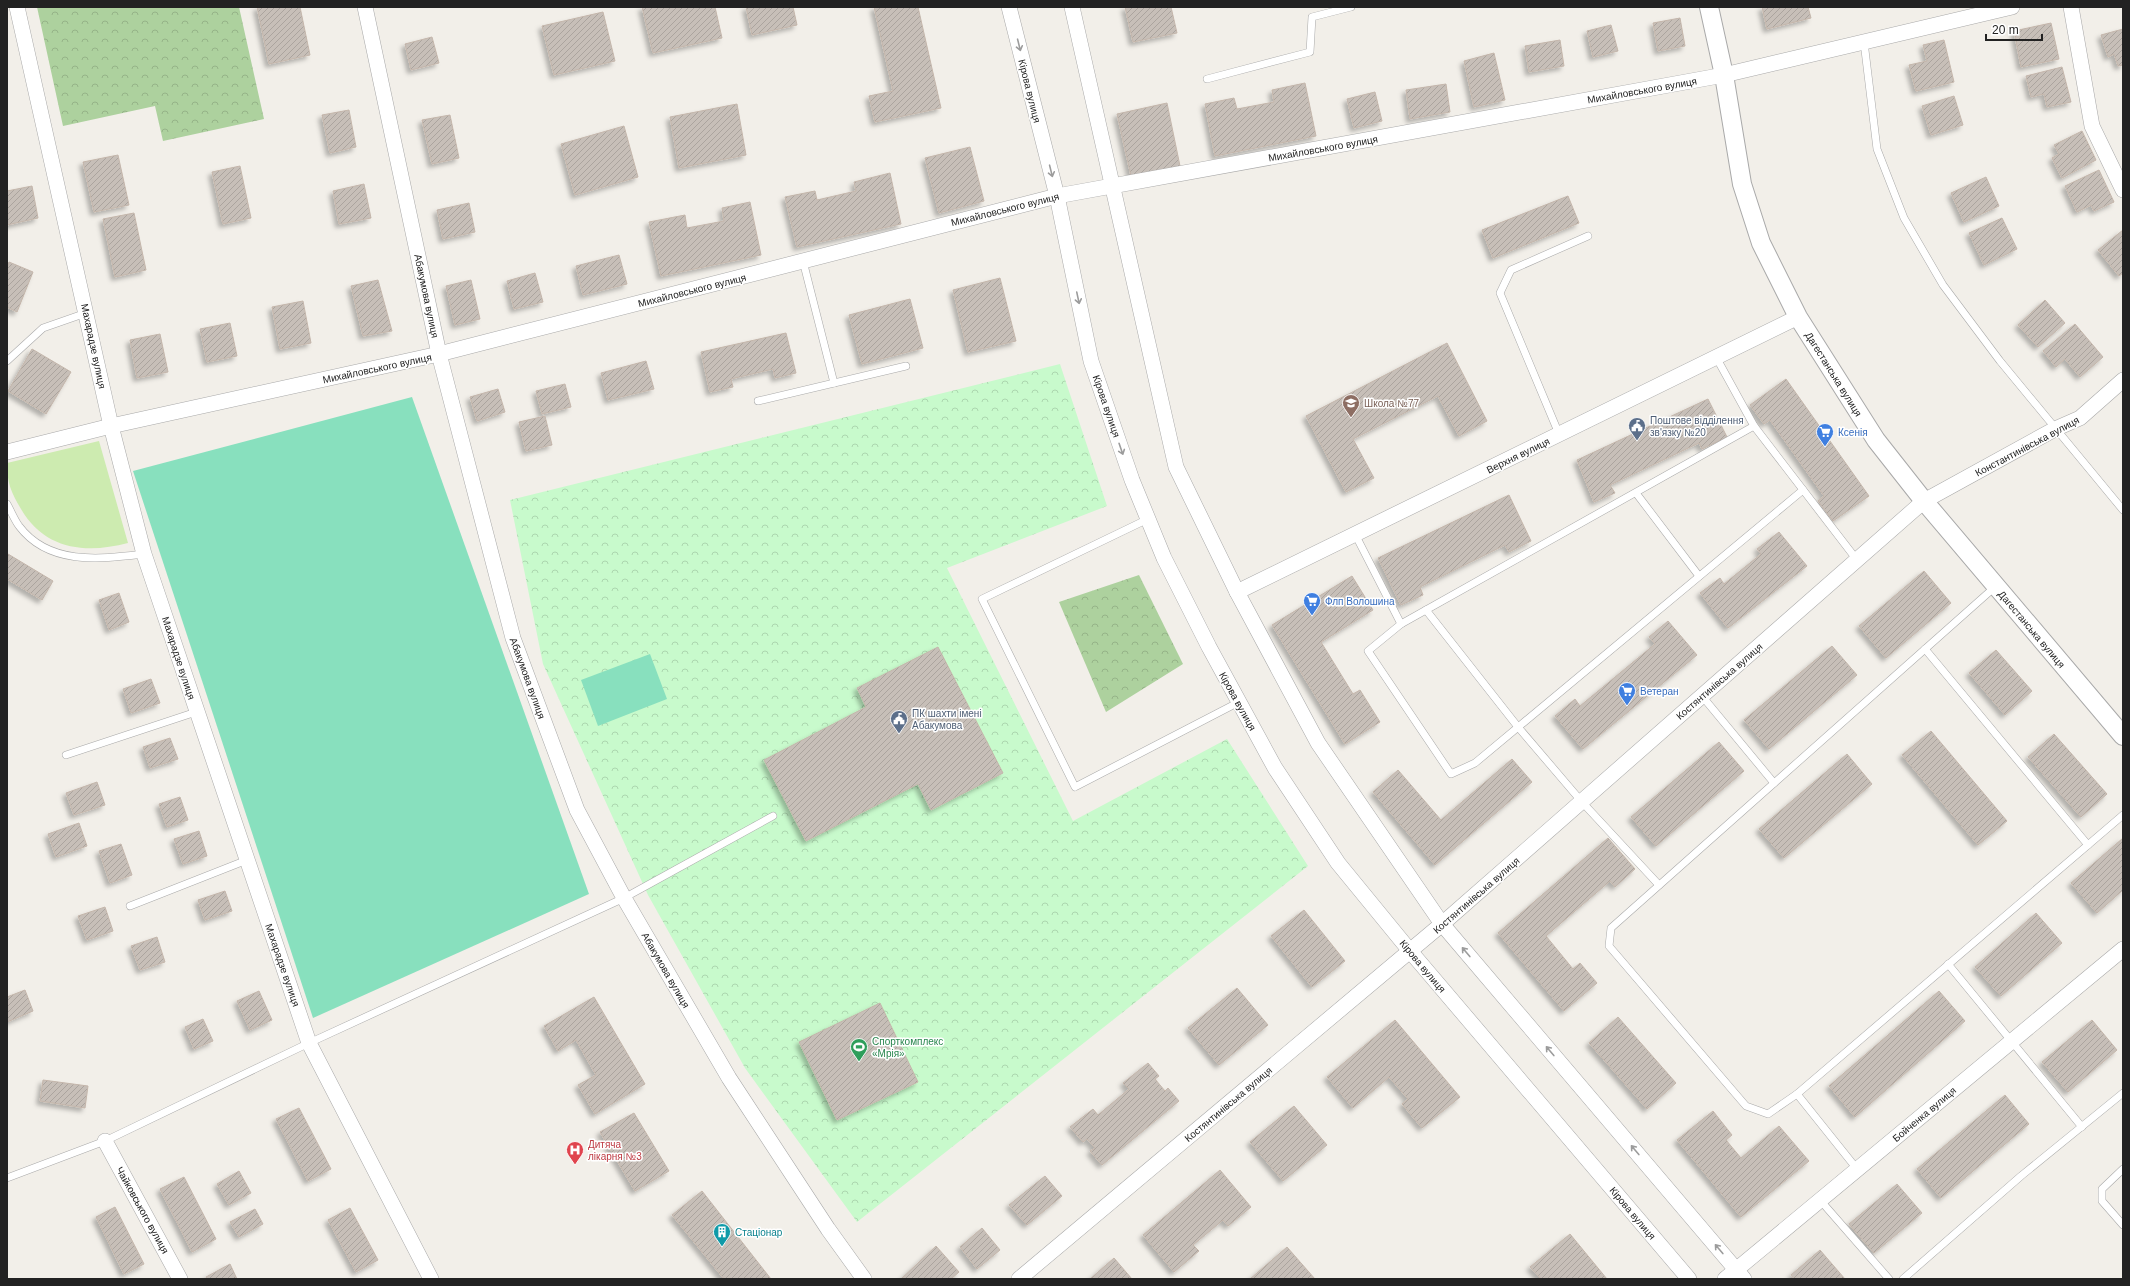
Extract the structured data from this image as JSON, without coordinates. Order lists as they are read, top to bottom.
{
  "streets": {
    "street": [
      "Михайловського вулиця",
      "Кірова вулиця",
      "Абакумова вулиця",
      "Махарадзе вулиця",
      "Дагестанська вулиця",
      "Константинівська вулиця",
      "Верхня вулиця",
      "Костянтинівська вулиця",
      "Бойченка вулиця",
      "Чайковського вулиця"
    ]
  },
  "crossings": [
    ["Михайловського вулиця", "Кірова вулиця"],
    ["Михайловського вулиця", "Абакумова вулиця"],
    ["Михайловського вулиця", "Махарадзе вулиця"],
    ["Михайловського вулиця", "Дагестанська вулиця"],
    ["Кірова вулиця", "Костянтинівська вулиця"],
    ["Дагестанська вулиця", "Константинівська вулиця"],
    ["Дагестанська вулиця", "Верхня вулиця"],
    ["Дагестанська вулиця", "Костянтинівська вулиця"],
    ["Константинівська вулиця", "Костянтинівська вулиця"]
  ],
  "places": {
    "school or university": ["Школа №77"],
    "public building": ["Поштове відділення зв'язку №20", "ПК шахти імені Абакумова"],
    "supermarket": ["Ксенія", "Флп Волошина", "Ветеран"],
    "sports": ["Спорткомплекс «Мрія»"],
    "hospital": ["Дитяча лікарня №3"],
    "building": ["Стаціонар"]
  },
  "scale_bar": "20 m"
}
